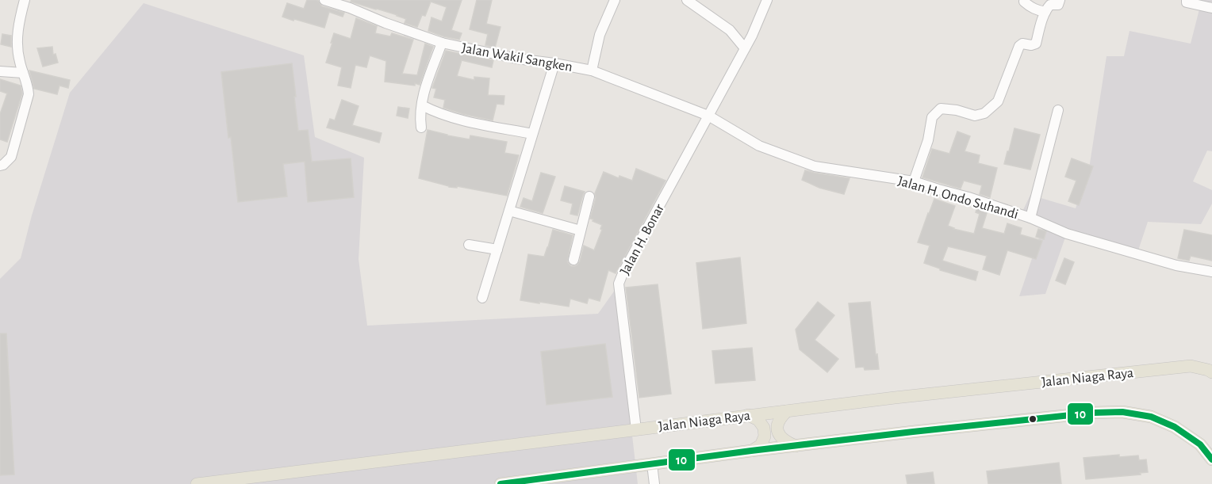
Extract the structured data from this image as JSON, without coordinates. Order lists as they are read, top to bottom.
{
  "streets": {
    "main road": ["Jalan Niaga Raya"],
    "street": ["Jalan Wakil Sangken", "Jalan H. Ondo Suhandi", "Jalan H. Bonar"]
  },
  "crossings": [
    ["Jalan Wakil Sangken", "Jalan H. Ondo Suhandi"],
    ["Jalan Wakil Sangken", "Jalan H. Bonar"],
    ["Jalan H. Ondo Suhandi", "Jalan H. Bonar"],
    ["Jalan H. Bonar", "Jalan Niaga Raya"]
  ],
  "lines": ["transit line 10"]
}
